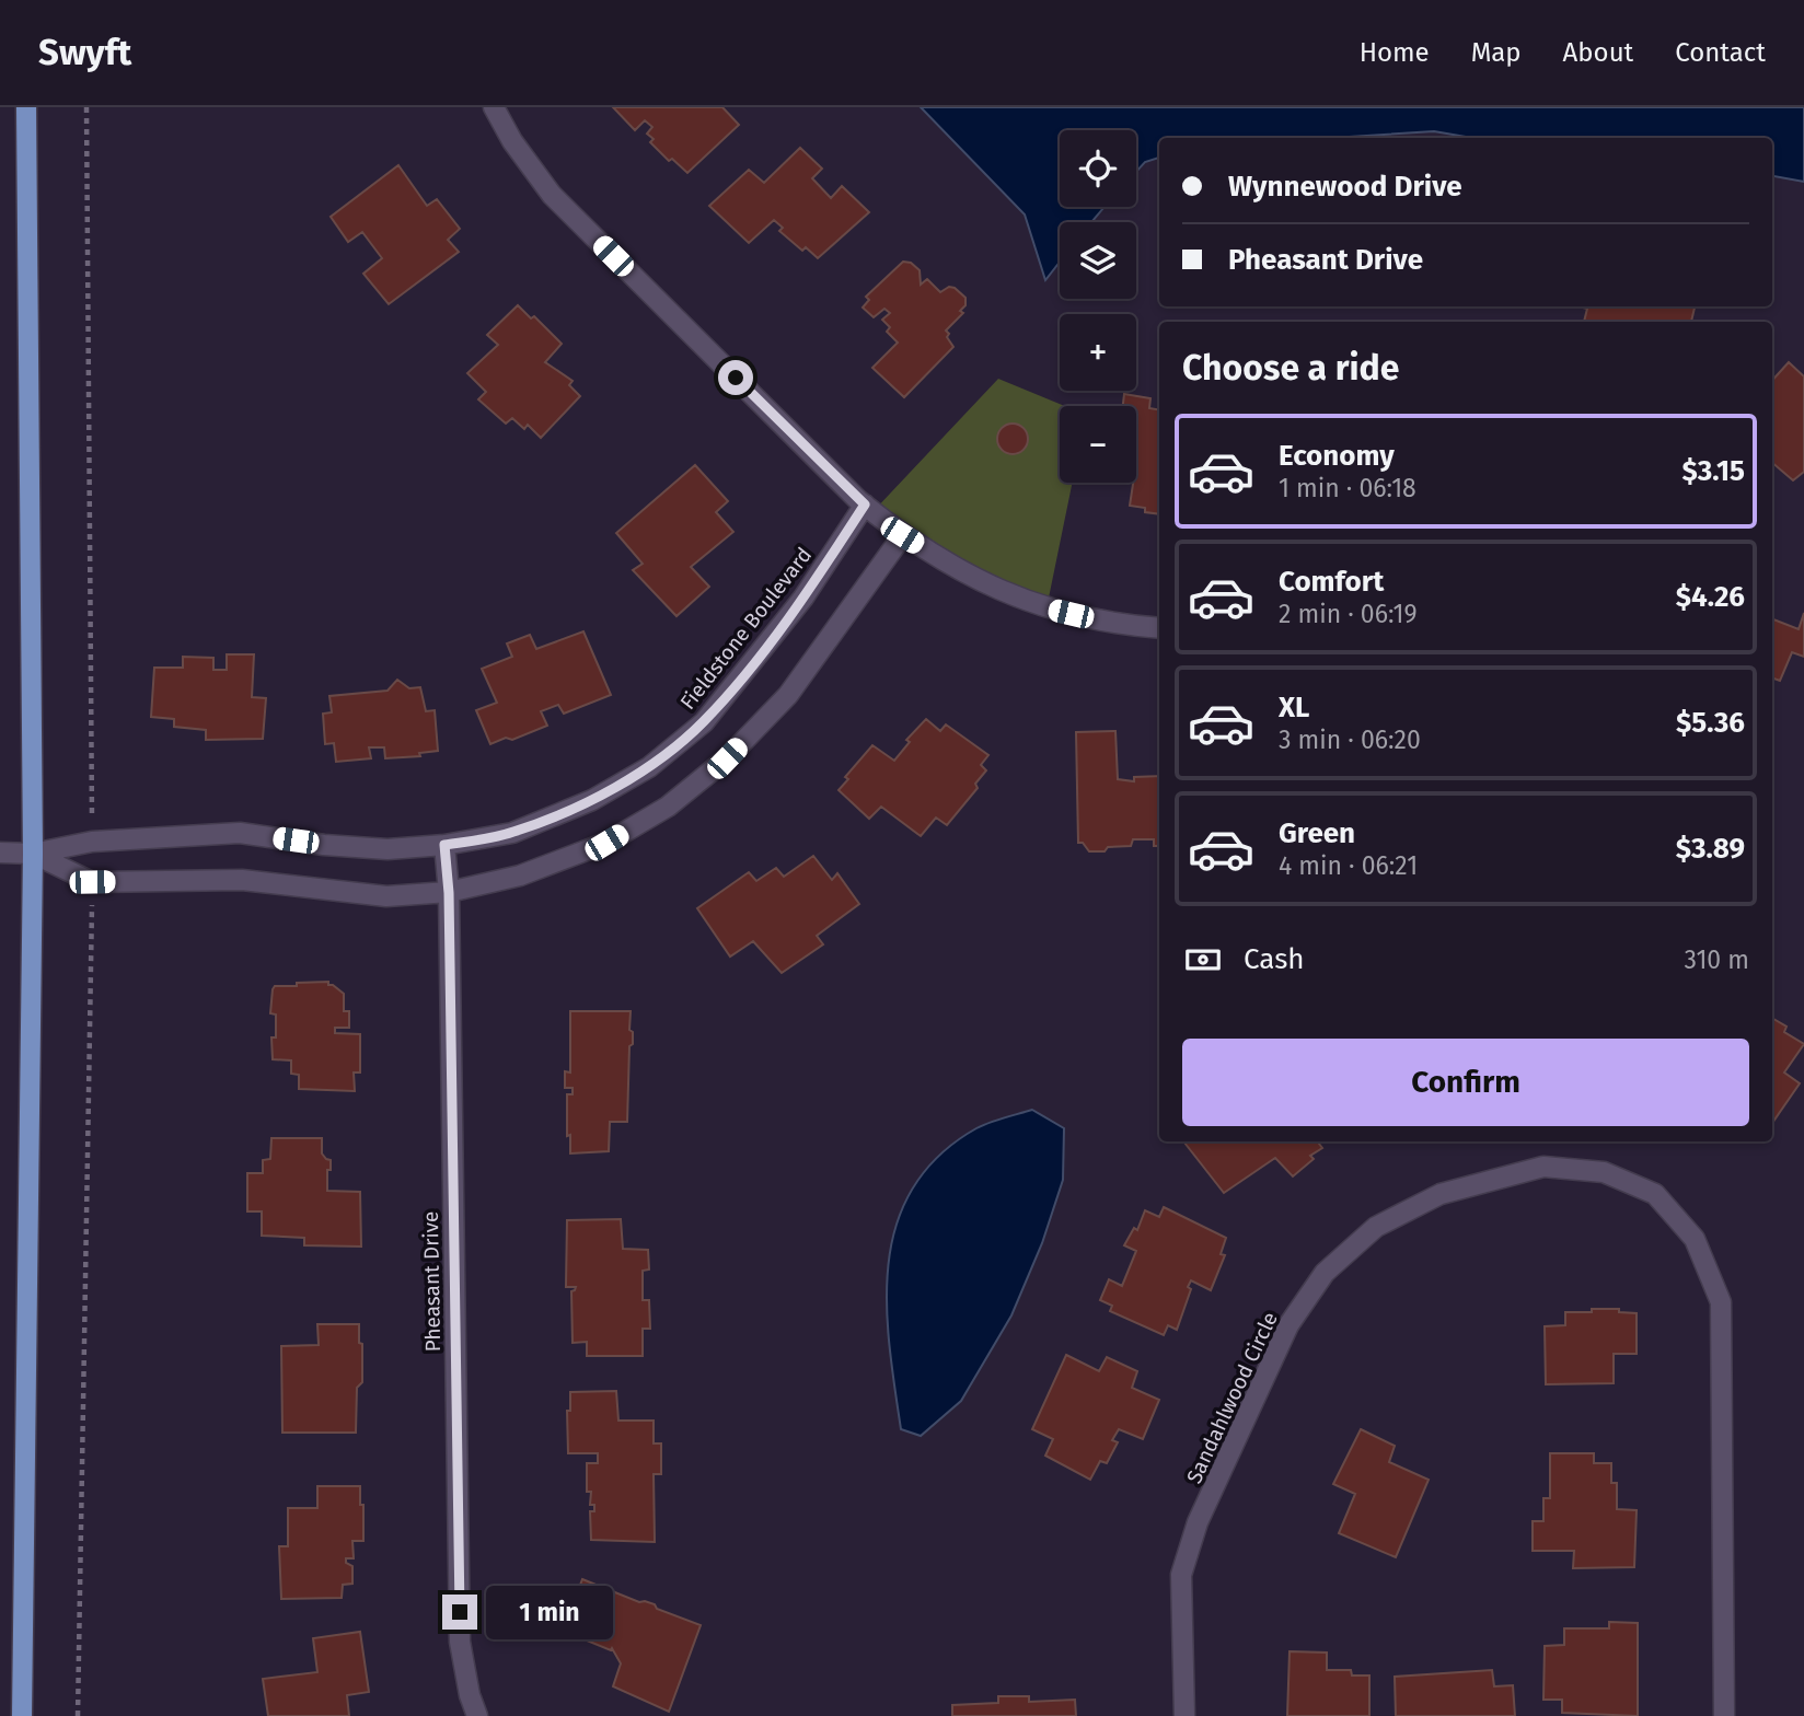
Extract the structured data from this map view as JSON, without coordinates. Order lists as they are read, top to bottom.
{
  "streets": {
    "street": ["Fieldstone Boulevard", "Pheasant Drive", "Sandahlwood Circle"]
  },
  "crossings": [
    ["Fieldstone Boulevard", "Pheasant Drive"]
  ],
  "page": {
    "header": "Swyft",
    "nav": [
      "Home",
      "Map",
      "About",
      "Contact"
    ],
    "map_buttons": ["+", "−"],
    "banner": ["Wynnewood Drive", "Pheasant Drive"],
    "heading": "Choose a ride",
    "list": [
      {
        "name": "Economy",
        "note": "1 min · 06:18",
        "value": "$3.15"
      },
      {
        "name": "Comfort",
        "note": "2 min · 06:19",
        "value": "$4.26"
      },
      {
        "name": "XL",
        "note": "3 min · 06:20",
        "value": "$5.36"
      },
      {
        "name": "Green",
        "note": "4 min · 06:21",
        "value": "$3.89"
      }
    ],
    "pay": ["Cash", "310 m"],
    "buttons": "Confirm",
    "bubble": "1 min"
  }
}
